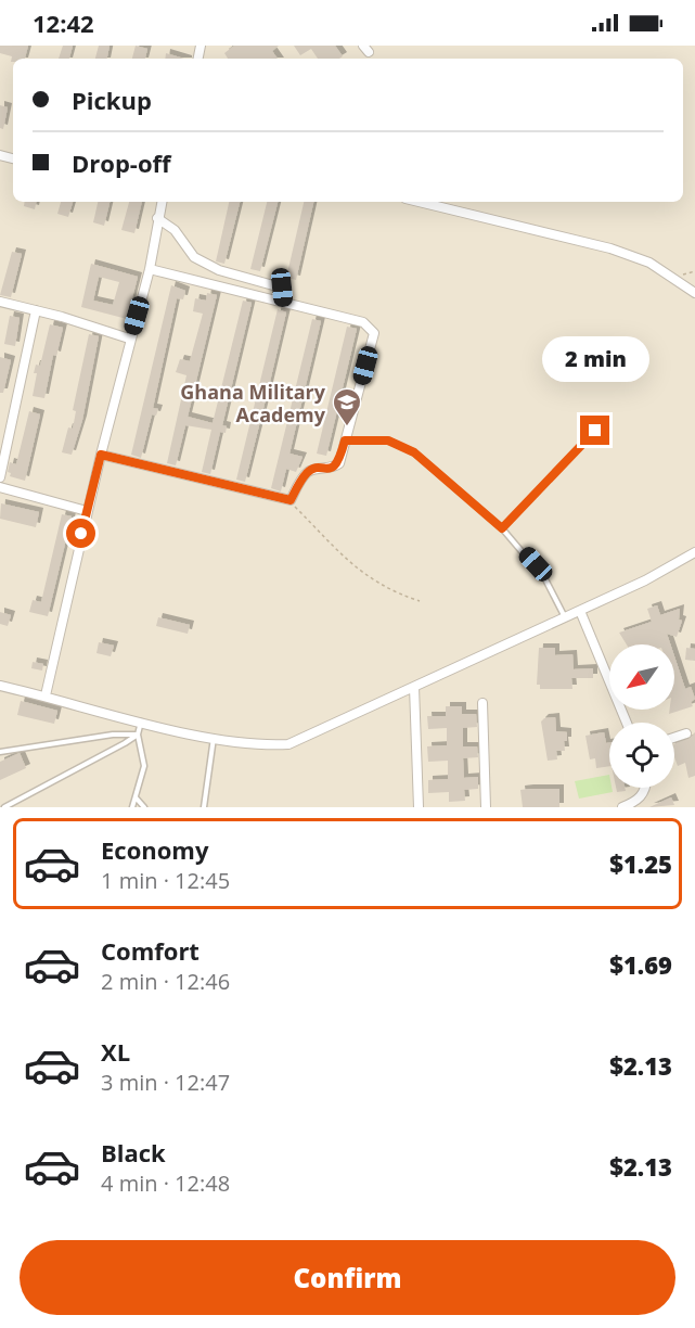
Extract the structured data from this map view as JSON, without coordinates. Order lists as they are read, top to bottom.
{
  "places": {
    "school or university": ["Ghana Military Academy"]
  },
  "north": "bottom left",
  "page": {
    "status": "12:42",
    "banner": ["Pickup", "Drop-off"],
    "bubble": "2 min",
    "list": [
      {
        "name": "Economy",
        "note": "1 min · 12:45",
        "value": "$1.25"
      },
      {
        "name": "Comfort",
        "note": "2 min · 12:46",
        "value": "$1.69"
      },
      {
        "name": "XL",
        "note": "3 min · 12:47",
        "value": "$2.13"
      },
      {
        "name": "Black",
        "note": "4 min · 12:48",
        "value": "$2.13"
      }
    ],
    "buttons": "Confirm"
  }
}
